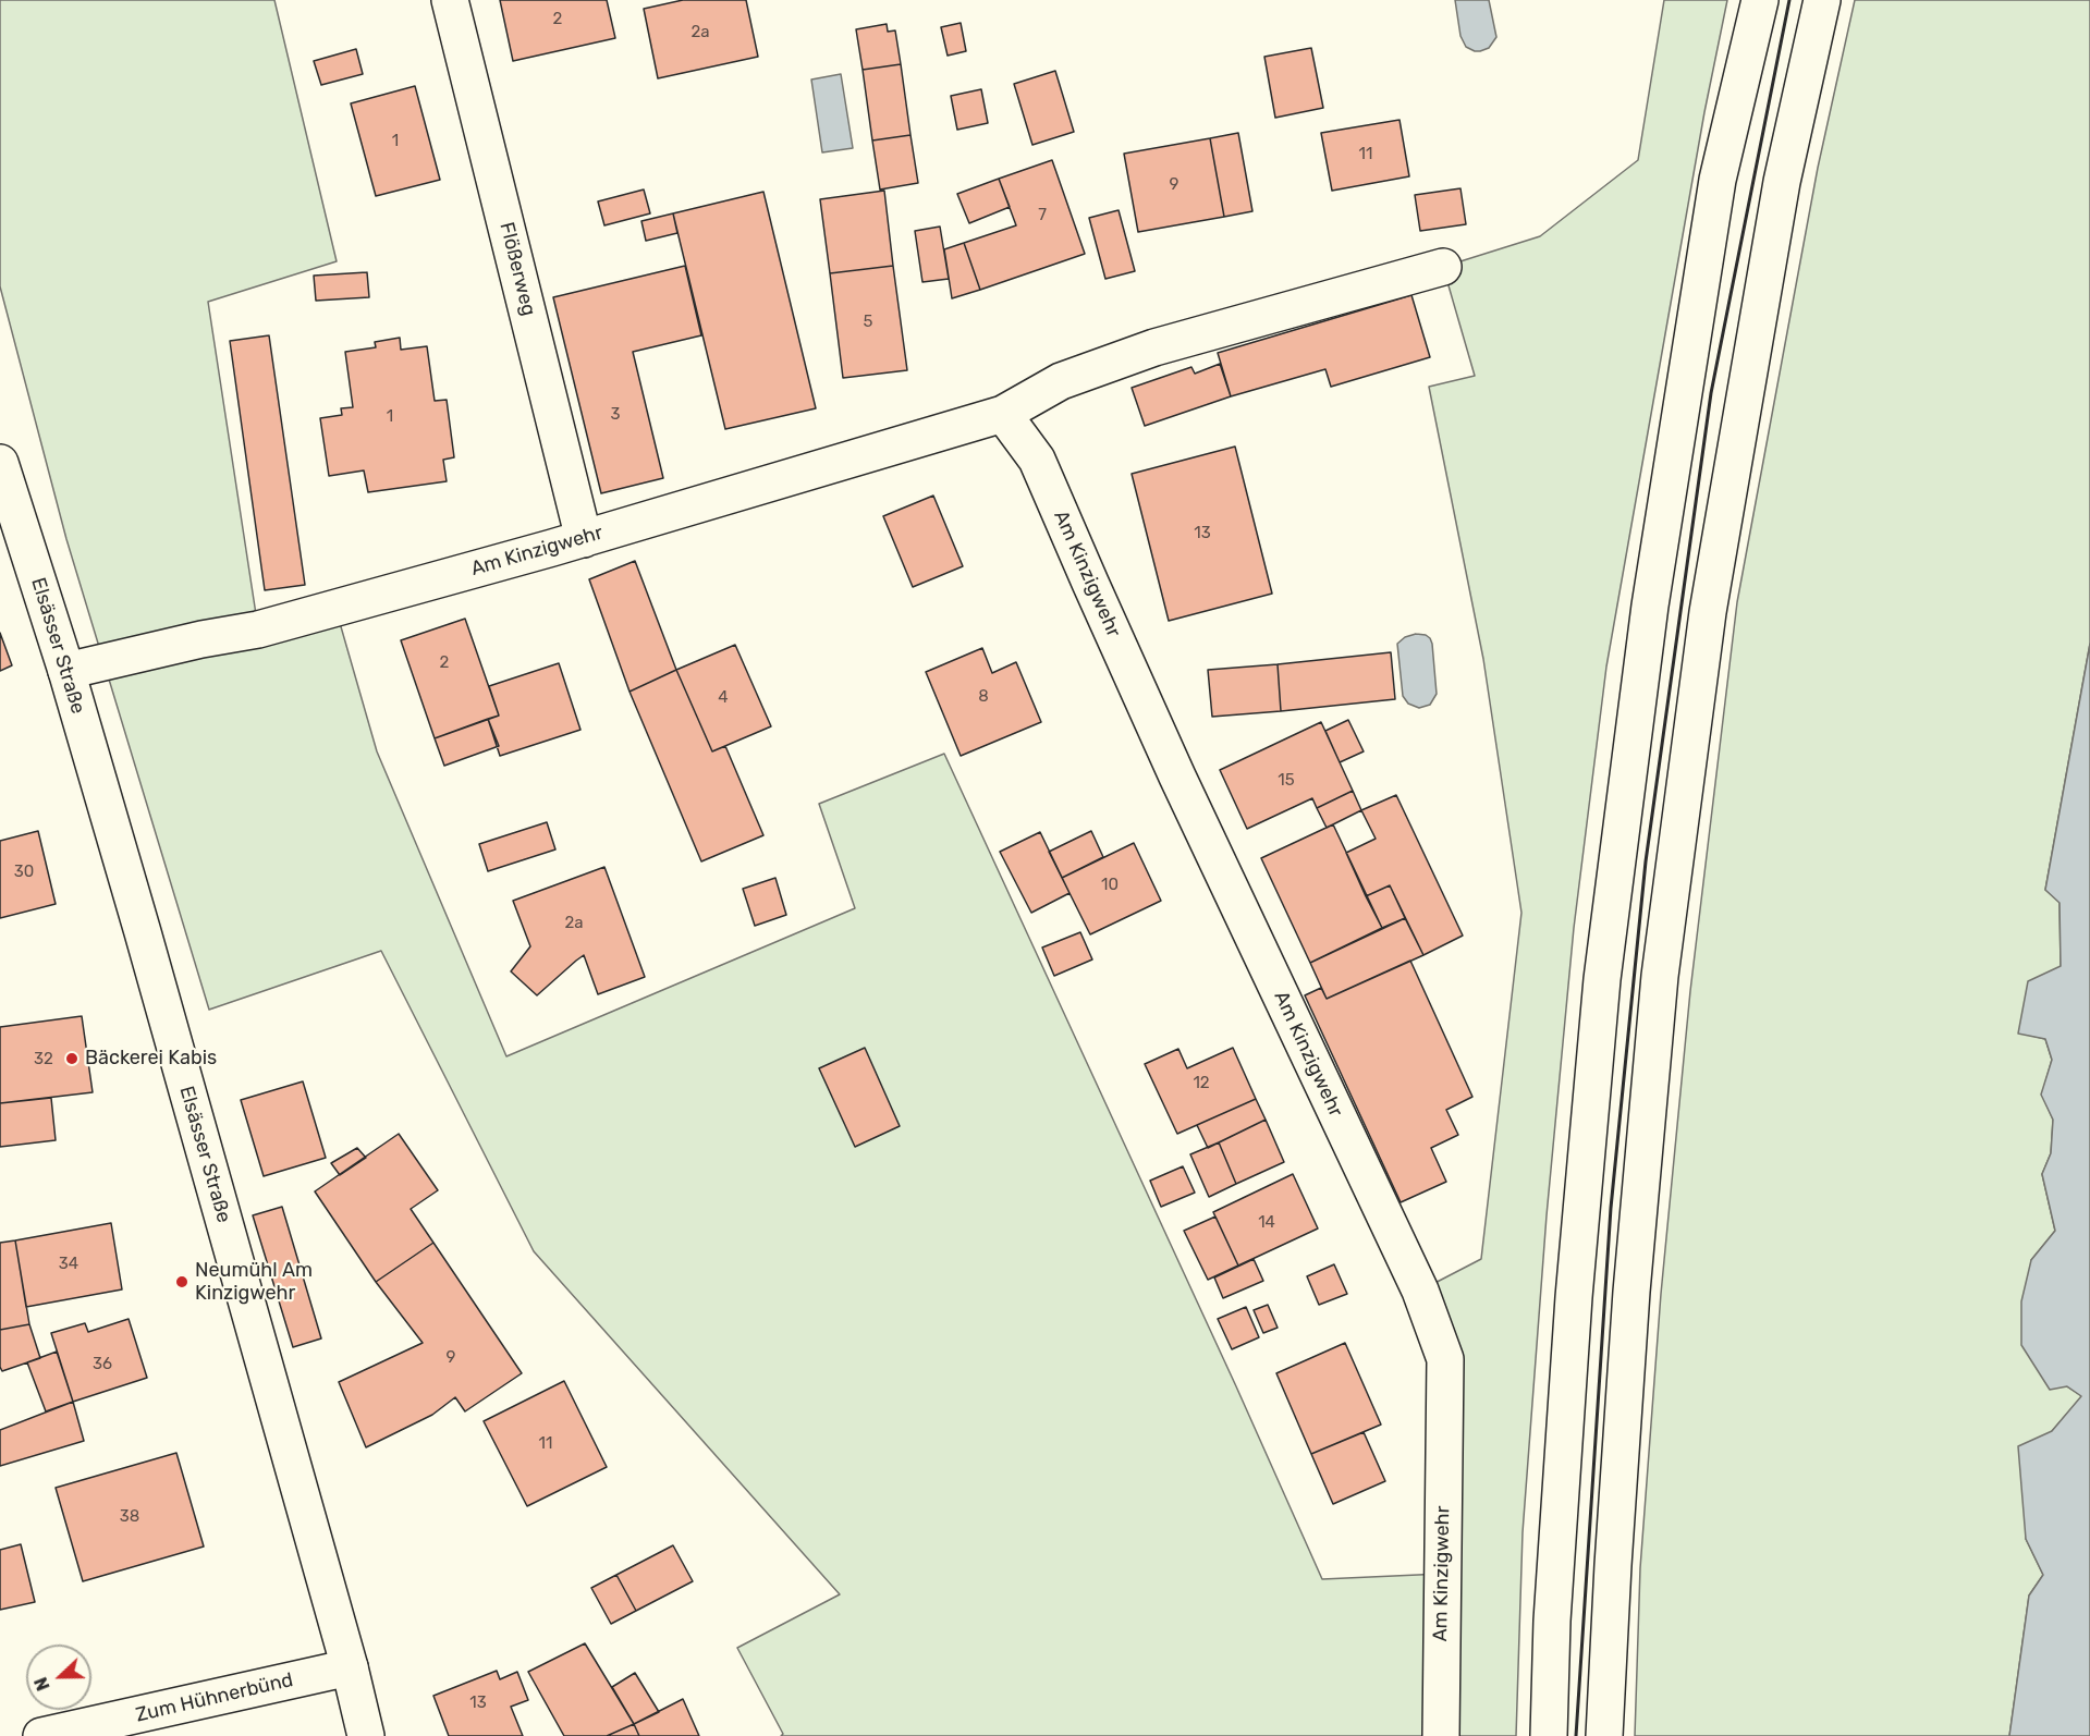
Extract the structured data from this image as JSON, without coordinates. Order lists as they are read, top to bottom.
{
  "streets": {
    "main road": [
      "Flößerweg",
      "Am Kinzigwehr",
      "Elsässer Straße",
      "Zum Hühnerbünd"
    ]
  },
  "crossings": [
    ["Flößerweg", "Am Kinzigwehr"],
    ["Am Kinzigwehr", "Elsässer Straße"],
    ["Elsässer Straße", "Zum Hühnerbünd"]
  ],
  "places": ["Bäckerei Kabis", "Neumühl Am Kinzigwehr"],
  "house_numbers": [
    "2",
    "2a",
    "1",
    "11",
    "9",
    "7",
    "5",
    "3",
    "1",
    "13",
    "2",
    "8",
    "4",
    "15",
    "30",
    "10",
    "2a",
    "32",
    "12",
    "14",
    "34",
    "9",
    "36",
    "11",
    "38",
    "13"
  ],
  "north": "left"
}
